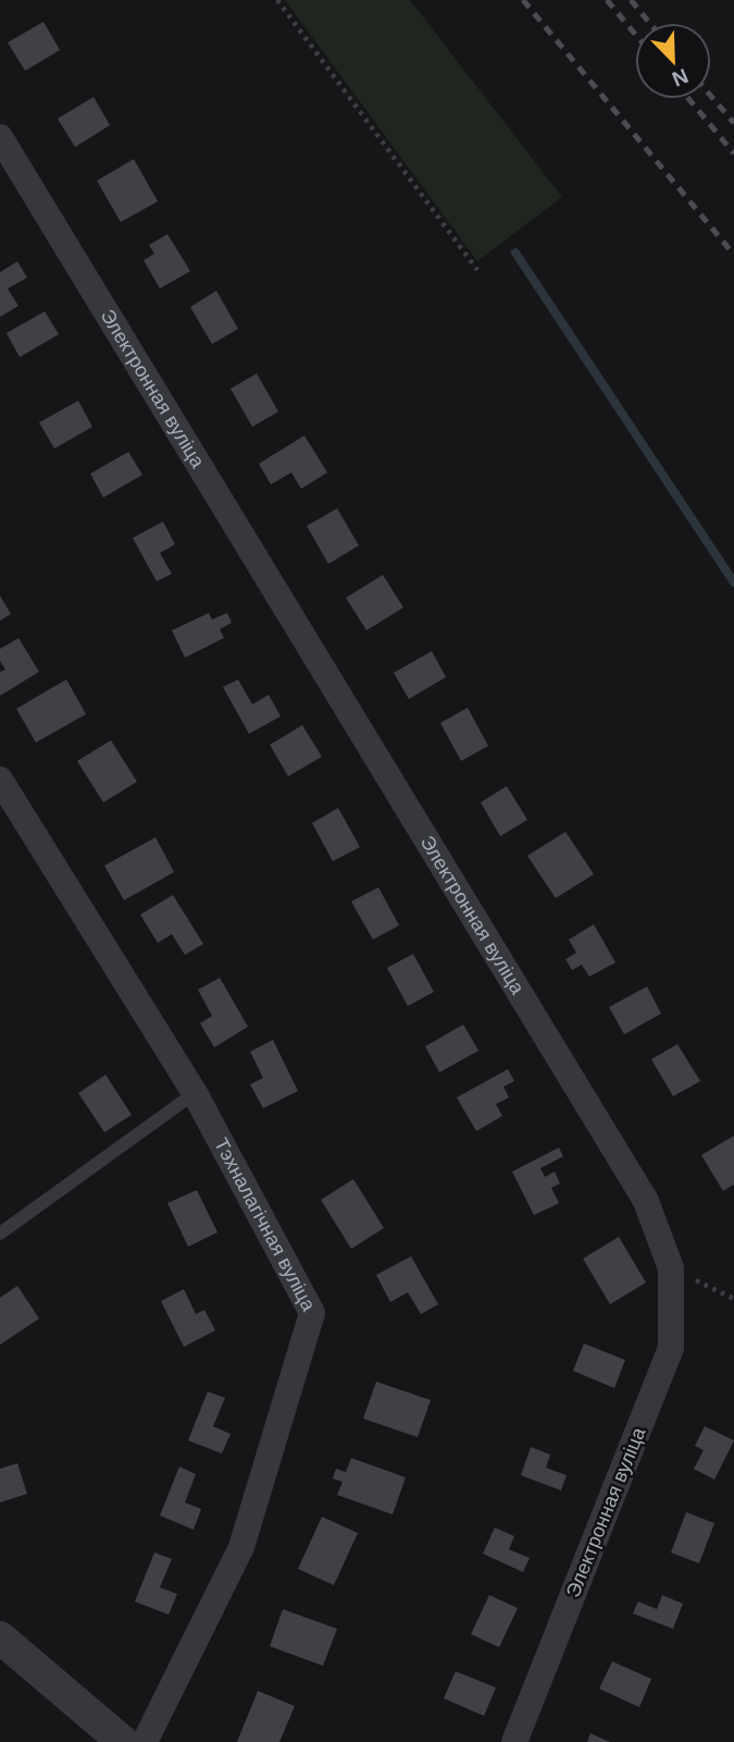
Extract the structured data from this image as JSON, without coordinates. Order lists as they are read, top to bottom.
{
  "streets": {
    "street": ["Электронная вуліца", "Тэхналагічная вуліца"]
  },
  "north": "bottom right"
}
